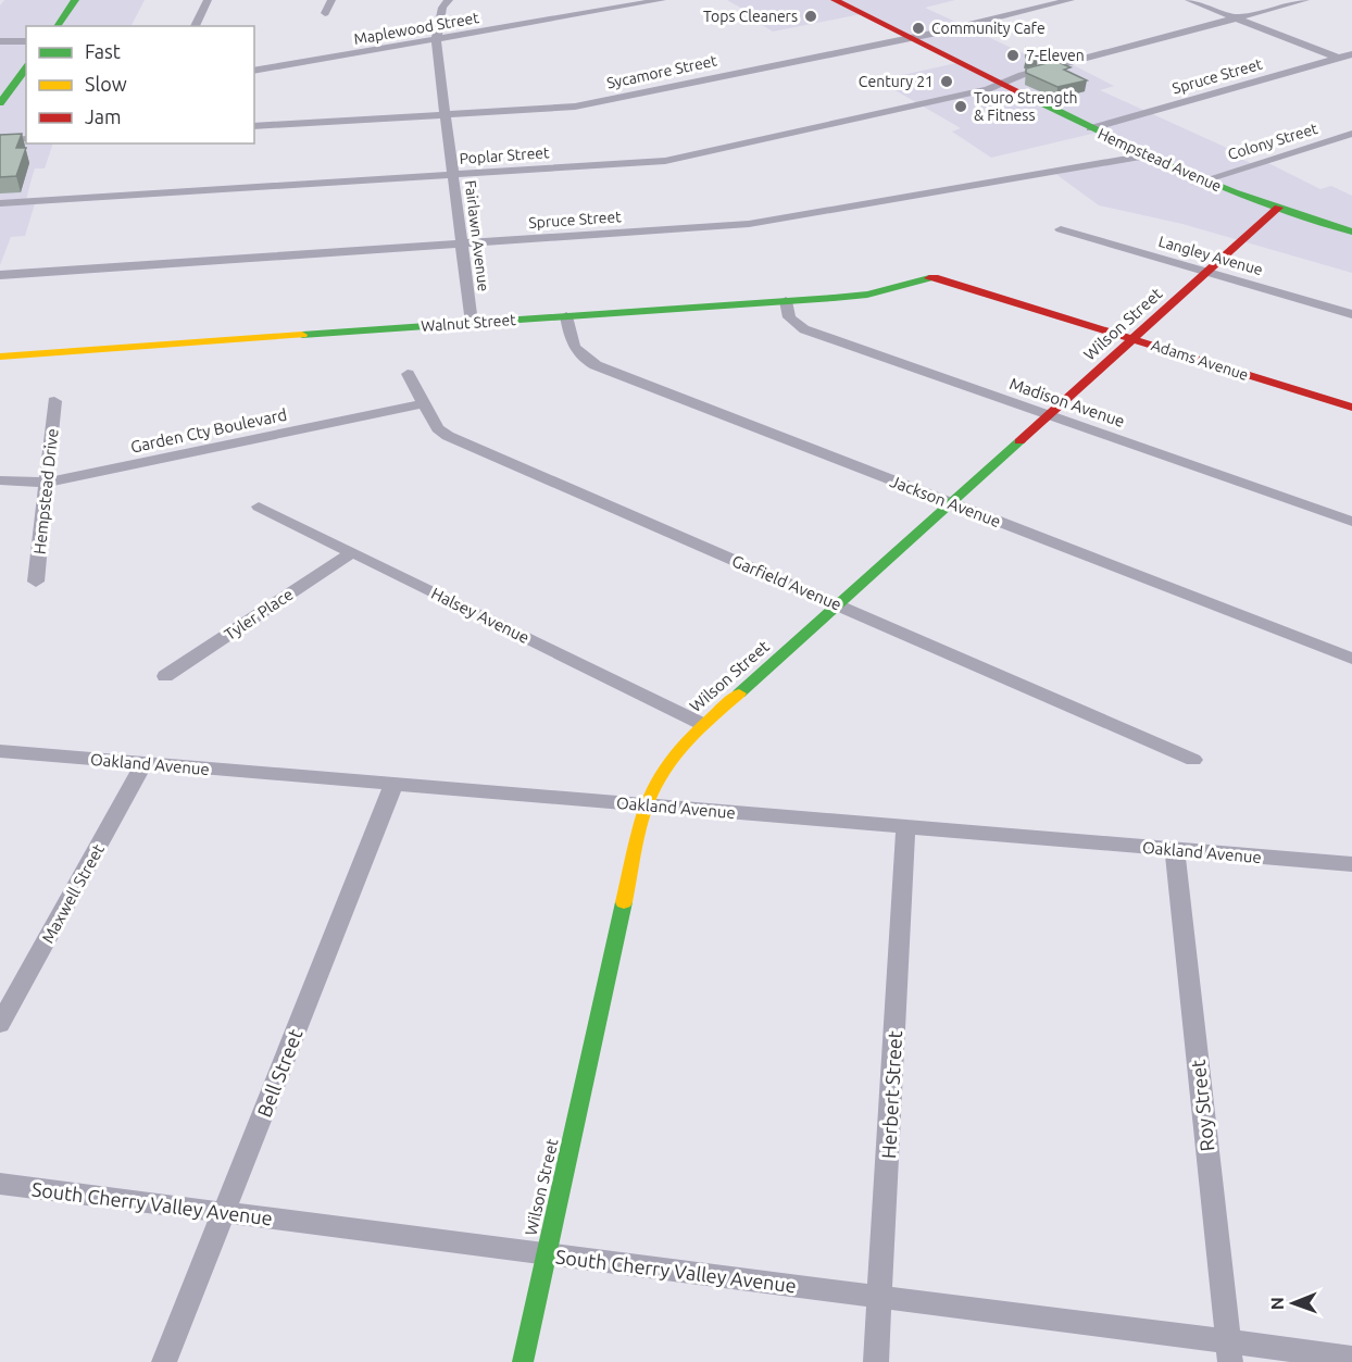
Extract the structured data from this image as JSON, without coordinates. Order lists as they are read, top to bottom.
{
  "streets": {
    "street": [
      "Maplewood Street",
      "Sycamore Street",
      "Spruce Street",
      "Colony Street",
      "Poplar Street",
      "Hempstead Avenue",
      "Fairlawn Avenue",
      "Langley Avenue",
      "Walnut Street",
      "Wilson Street",
      "Adams Avenue",
      "Madison Avenue",
      "Garden Cty Boulevard",
      "Hempstead Drive",
      "Jackson Avenue",
      "Garfield Avenue",
      "Tyler Place",
      "Halsey Avenue",
      "Oakland Avenue",
      "Maxwell Street",
      "Bell Street",
      "Herbert Street",
      "Roy Street",
      "South Cherry Valley Avenue"
    ]
  },
  "crossings": [
    ["Maplewood Street", "Fairlawn Avenue"],
    ["Sycamore Street", "Hempstead Avenue"],
    ["Sycamore Street", "Fairlawn Avenue"],
    ["Spruce Street", "Hempstead Avenue"],
    ["Spruce Street", "Fairlawn Avenue"],
    ["Colony Street", "Hempstead Avenue"],
    ["Poplar Street", "Hempstead Avenue"],
    ["Poplar Street", "Fairlawn Avenue"],
    ["Hempstead Avenue", "Wilson Street"],
    ["Fairlawn Avenue", "Walnut Street"],
    ["Langley Avenue", "Wilson Street"],
    ["Walnut Street", "Adams Avenue"],
    ["Walnut Street", "Madison Avenue"],
    ["Walnut Street", "Jackson Avenue"],
    ["Wilson Street", "Adams Avenue"],
    ["Wilson Street", "Madison Avenue"],
    ["Wilson Street", "Jackson Avenue"],
    ["Wilson Street", "Garfield Avenue"],
    ["Wilson Street", "Halsey Avenue"],
    ["Wilson Street", "Oakland Avenue"],
    ["Wilson Street", "South Cherry Valley Avenue"],
    ["Garden Cty Boulevard", "Hempstead Drive"],
    ["Garden Cty Boulevard", "Garfield Avenue"],
    ["Tyler Place", "Halsey Avenue"],
    ["Oakland Avenue", "Maxwell Street"],
    ["Oakland Avenue", "Bell Street"],
    ["Oakland Avenue", "Herbert Street"],
    ["Oakland Avenue", "Roy Street"],
    ["Bell Street", "South Cherry Valley Avenue"],
    ["Herbert Street", "South Cherry Valley Avenue"],
    ["Roy Street", "South Cherry Valley Avenue"]
  ],
  "places": [
    "Tops Cleaners",
    "Community Cafe",
    "7-Eleven",
    "Century 21",
    "Touro Strength & Fitness"
  ],
  "legend": ["Fast", "Slow", "Jam"],
  "north": "left"
}
